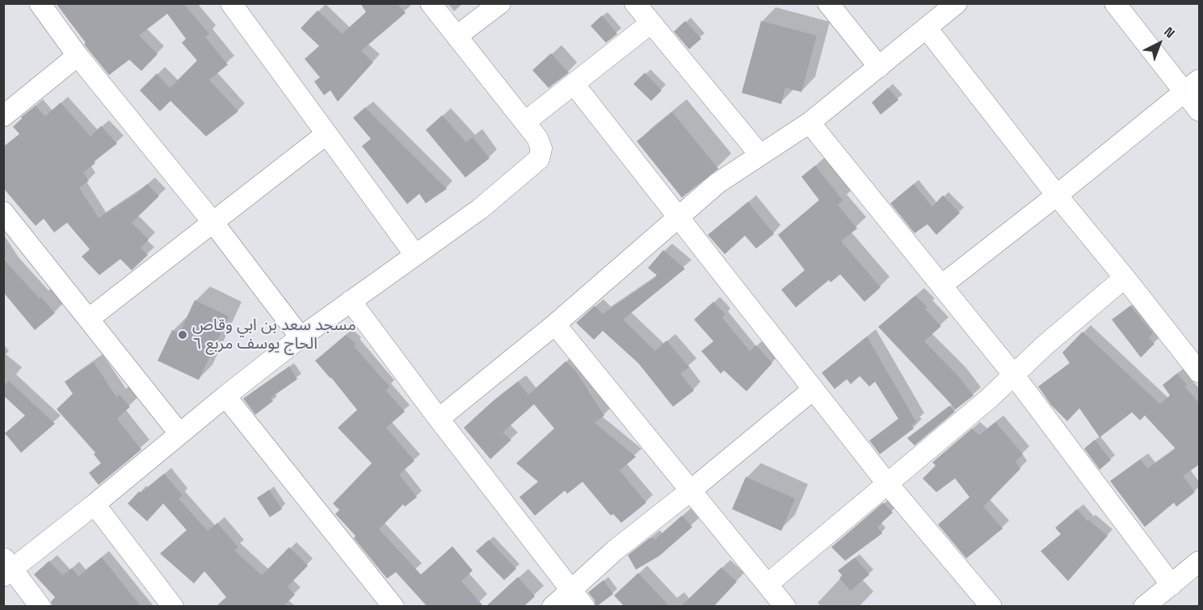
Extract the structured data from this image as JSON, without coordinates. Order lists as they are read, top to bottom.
{
  "places": ["مسجد سعد بن ابي وقاص الحاج يوسف مربع ٦"],
  "north": "top right"
}
